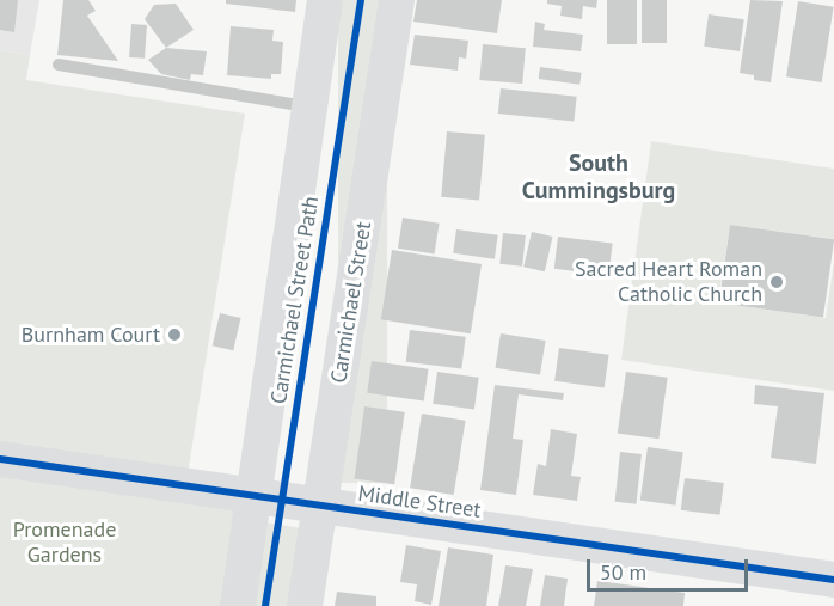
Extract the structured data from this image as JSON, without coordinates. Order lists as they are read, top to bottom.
{
  "streets": {
    "street": ["Carmichael Street", "Middle Street"],
    "cycle path": ["Carmichael Street Path"]
  },
  "crossings": [
    ["Carmichael Street", "Middle Street"]
  ],
  "districts": ["South Cummingsburg"],
  "parks": ["Promenade Gardens"],
  "places": ["Sacred Heart Roman Catholic Church", "Burnham Court"],
  "scale_bar": "50 m"
}
